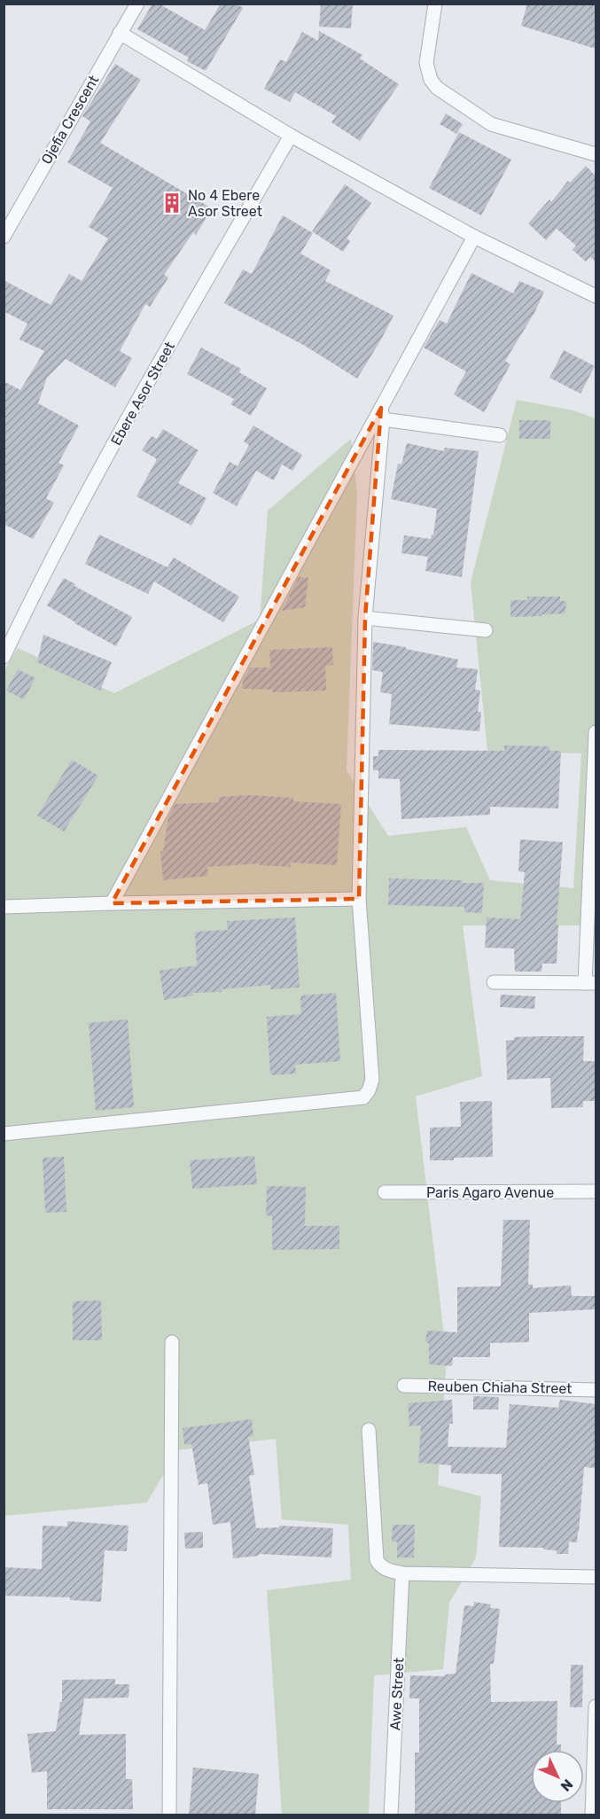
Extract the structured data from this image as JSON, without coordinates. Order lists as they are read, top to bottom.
{
  "streets": {
    "street": [
      "Ojefia Crescent",
      "Ebere Asor Street",
      "Paris Agaro Avenue",
      "Reuben Chiaha Street",
      "Awe Street"
    ]
  },
  "places": {
    "building": ["No 4 Ebere Asor Street"]
  },
  "north": "bottom right"
}
